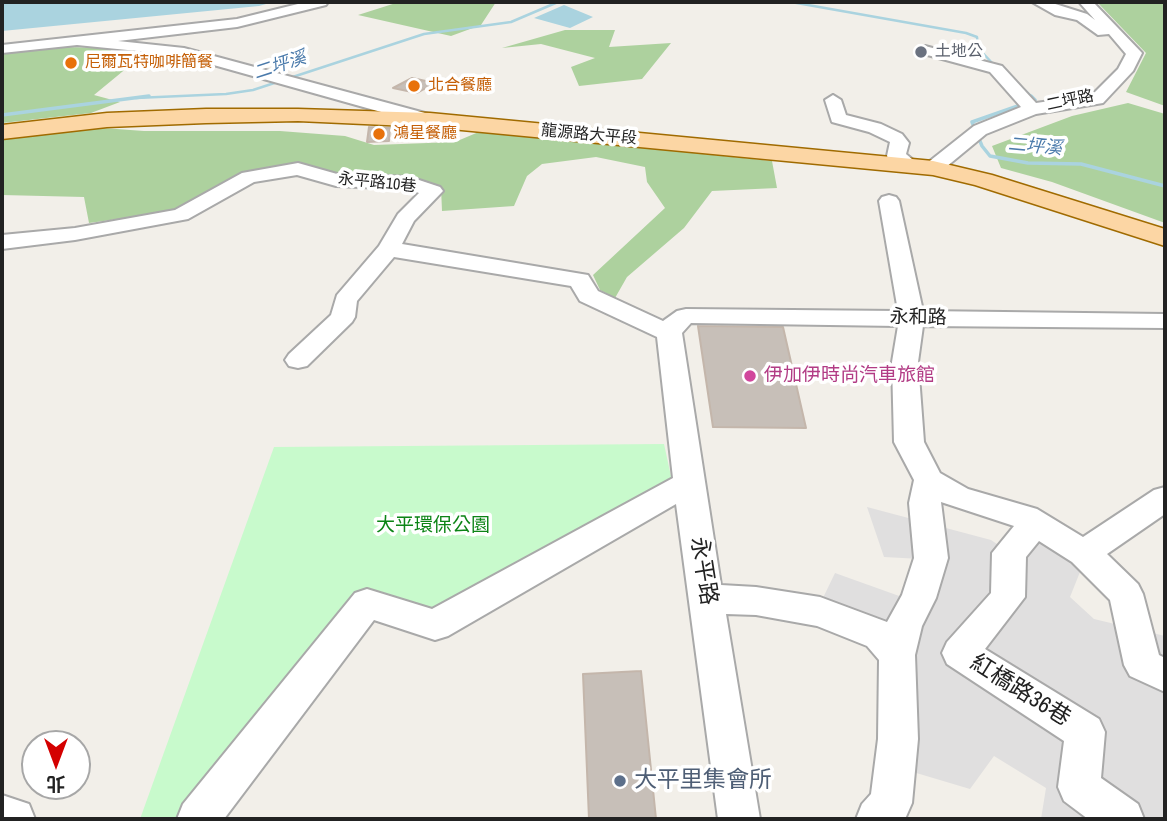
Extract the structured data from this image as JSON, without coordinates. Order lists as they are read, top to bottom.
{
  "streets": {
    "main road": ["龍源路大平段"],
    "street": [
      "二坪路",
      "永平路10巷",
      "永和路",
      "永平路",
      "紅橋路36巷"
    ]
  },
  "crossings": [
    ["二坪路", "龍源路大平段"],
    ["永和路", "永平路"]
  ],
  "water": ["二坪溪"],
  "parks": ["大平環保公園"],
  "places": [
    "土地公",
    "尼爾瓦特咖啡簡餐",
    "北合餐廳",
    "鴻星餐廳",
    "伊加伊時尚汽車旅館",
    "大平里集會所"
  ],
  "north": "bottom"
}
